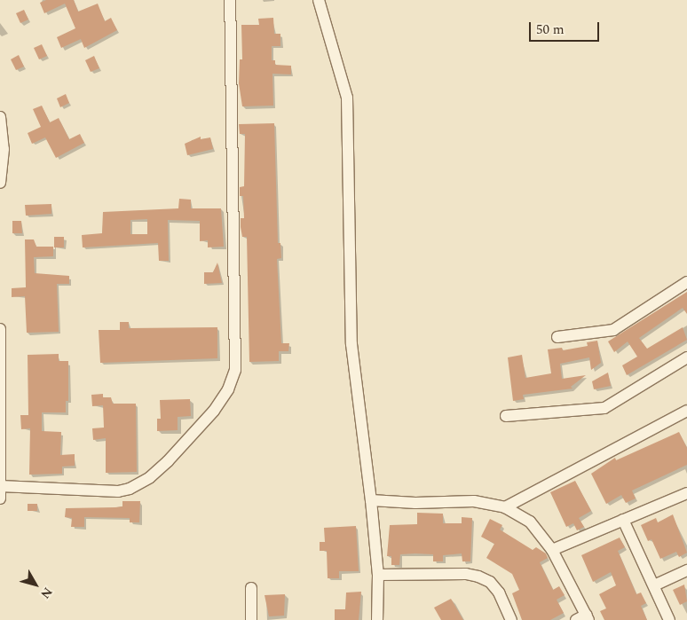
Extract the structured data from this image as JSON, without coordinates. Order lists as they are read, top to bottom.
{
  "scale_bar": "50 m",
  "north": "bottom right"
}
